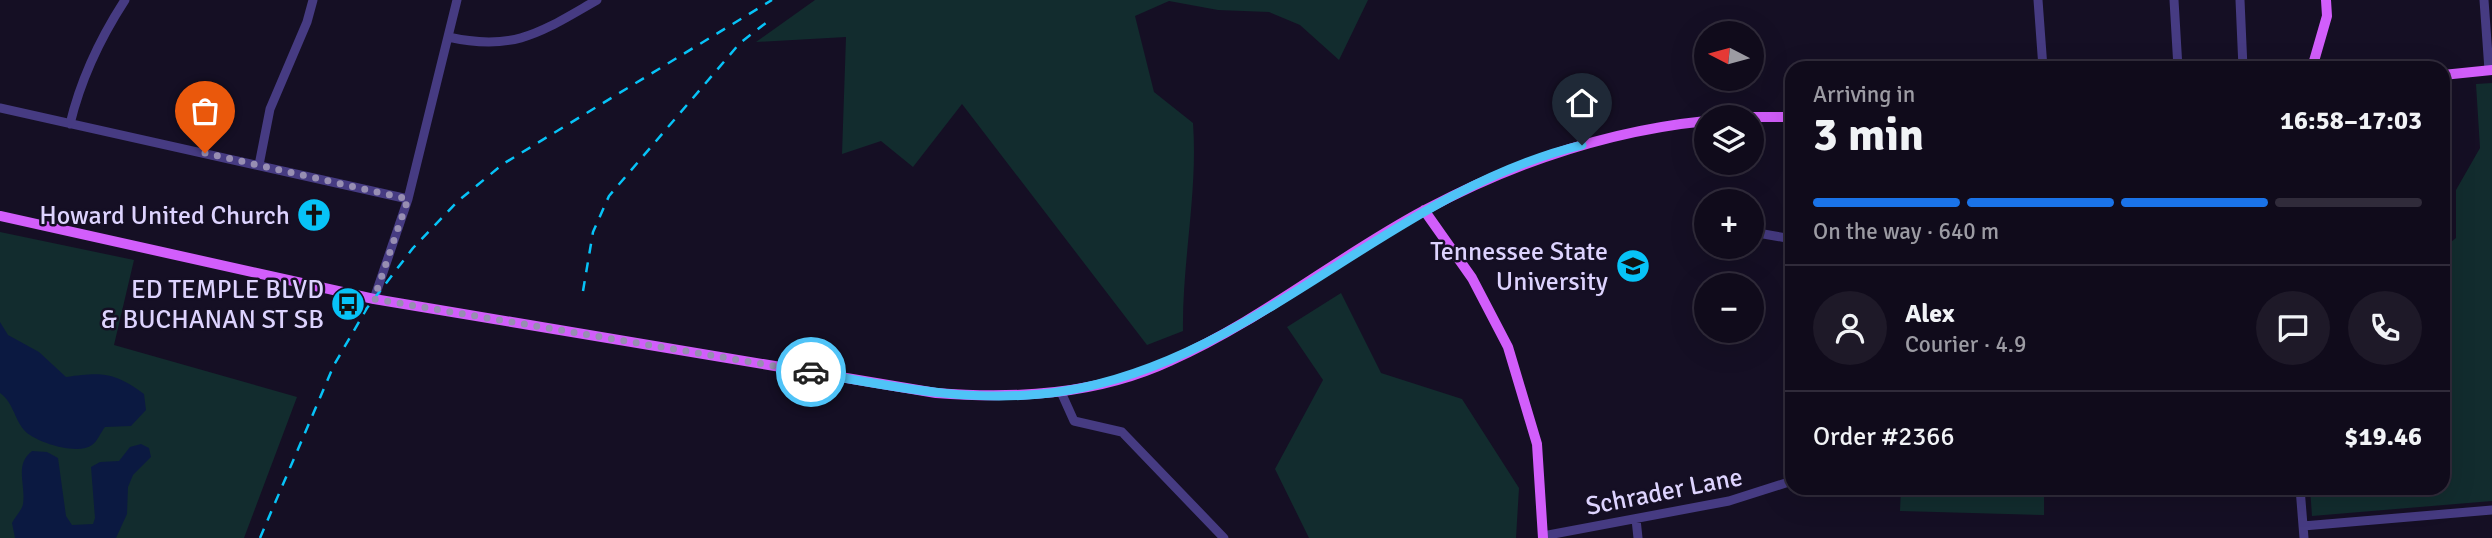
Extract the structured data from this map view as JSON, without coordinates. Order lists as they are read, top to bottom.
{
  "streets": {
    "street": ["Schrader Lane"]
  },
  "places": {
    "church": ["Howard United Church"],
    "school or university": ["Tennessee State University"],
    "bus stop": ["ED TEMPLE BLVD & BUCHANAN ST SB"]
  },
  "north": "left",
  "page": {
    "map_buttons": ["+", "−"],
    "heading": ["3 min", "Arriving in", "16:58–17:03"],
    "panel": [
      "Alex",
      "Courier · 4.9",
      "Order #2366",
      "$19.46"
    ],
    "bar": "On the way · 640 m"
  }
}
